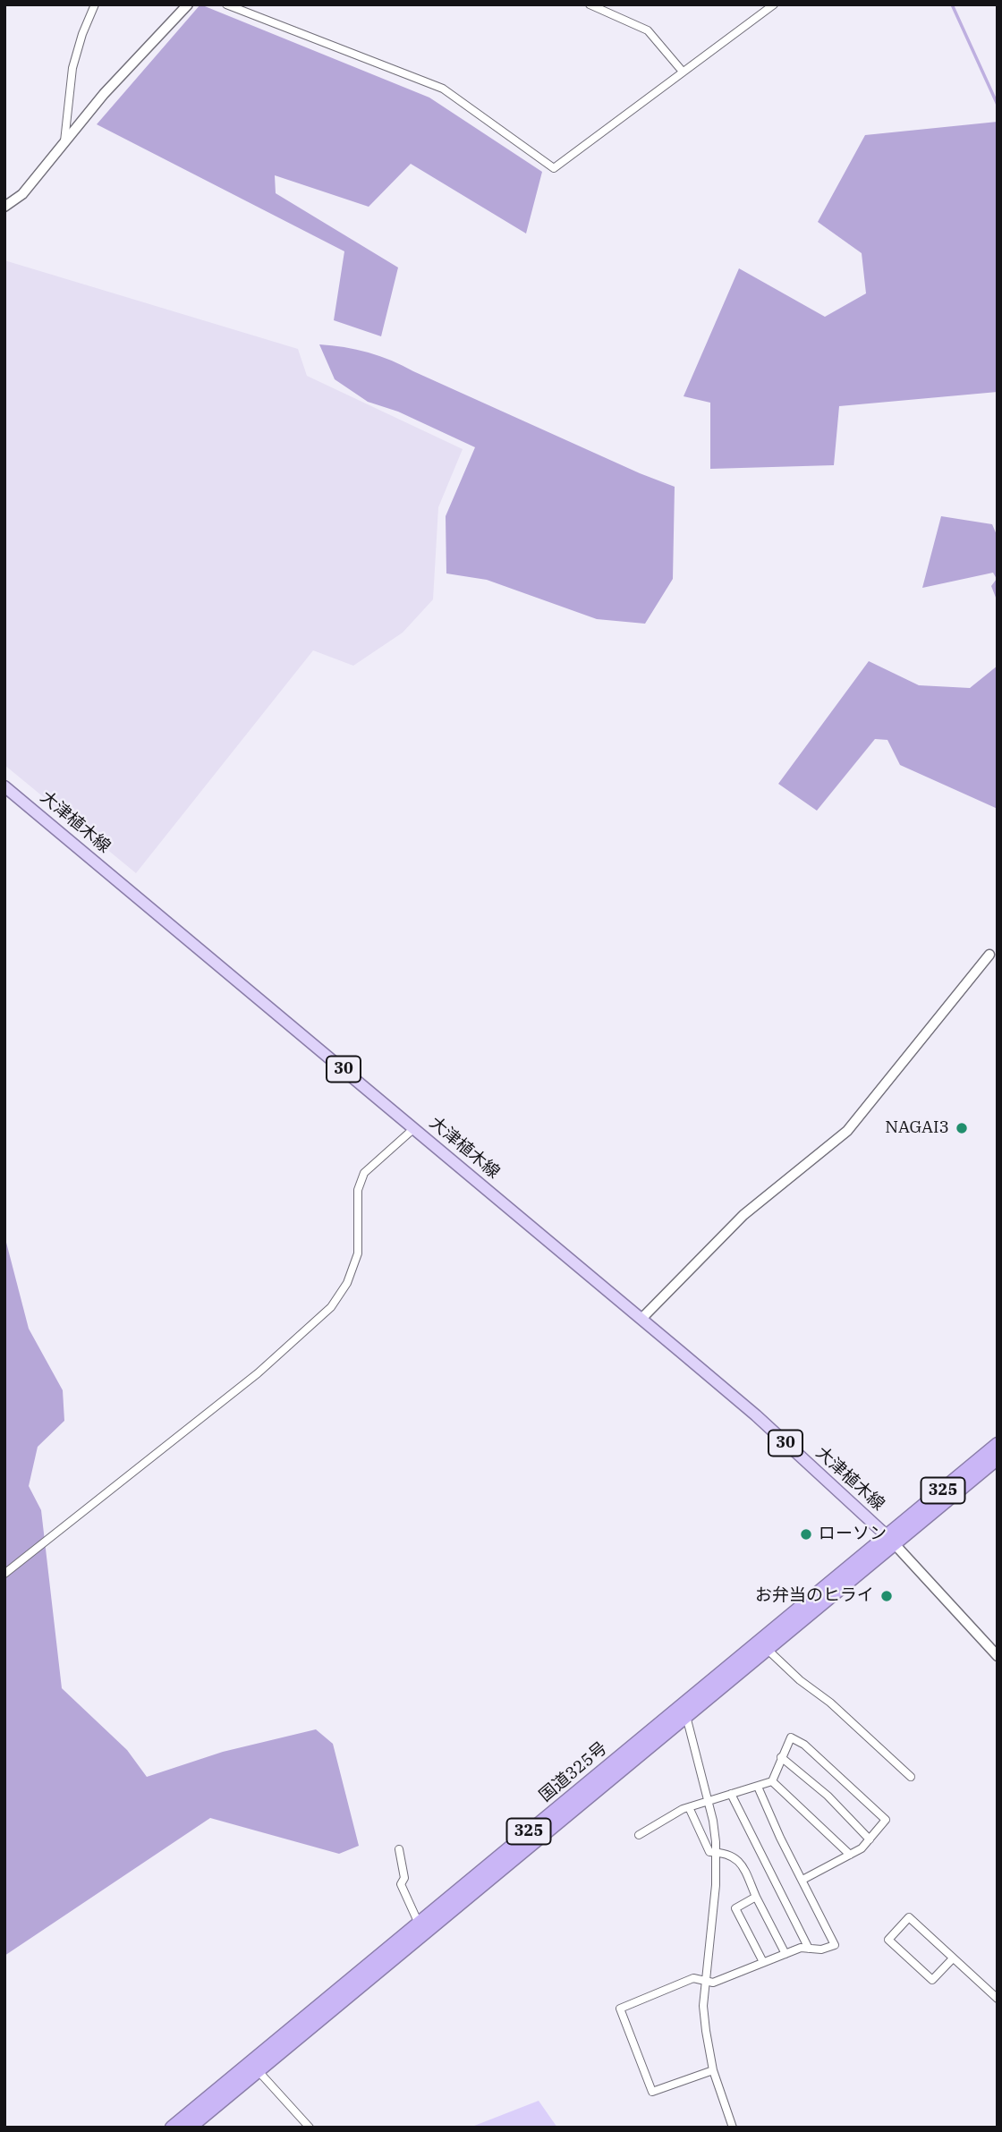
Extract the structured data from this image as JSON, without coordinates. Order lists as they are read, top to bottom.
{
  "streets": {
    "highway": ["325", "国道325号"],
    "main road": ["大津植木線", "30"]
  },
  "crossings": [
    ["大津植木線", "国道325号"]
  ],
  "places": ["NAGAI3", "ローソン", "お弁当のヒライ"]
}
